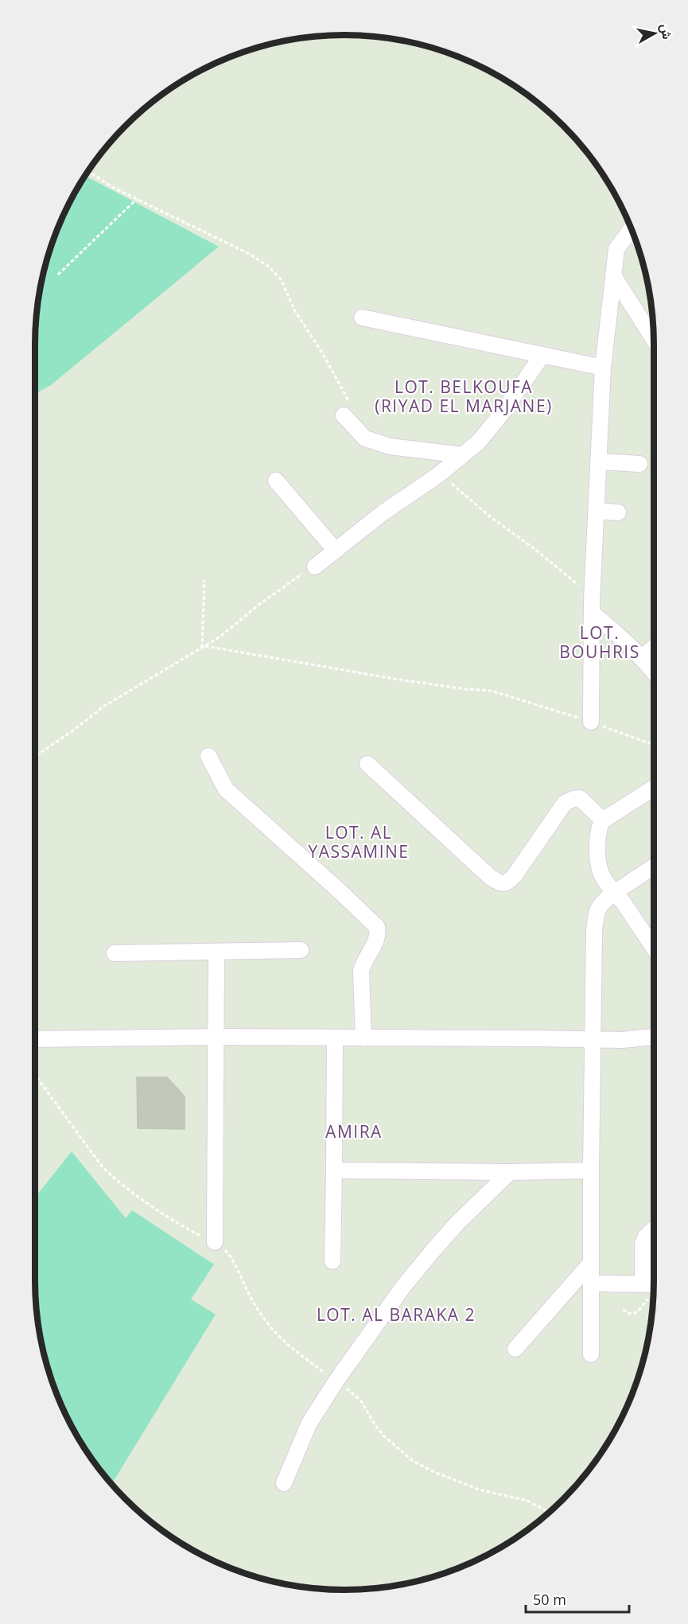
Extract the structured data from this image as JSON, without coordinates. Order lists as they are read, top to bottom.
{
  "districts": [
    "LOT. BELKOUFA (RIYAD EL MARJANE)",
    "LOT. BOUHRIS",
    "LOT. AL YASSAMINE",
    "AMIRA",
    "LOT. AL BARAKA 2"
  ],
  "scale_bar": "50 m",
  "north": "right"
}
